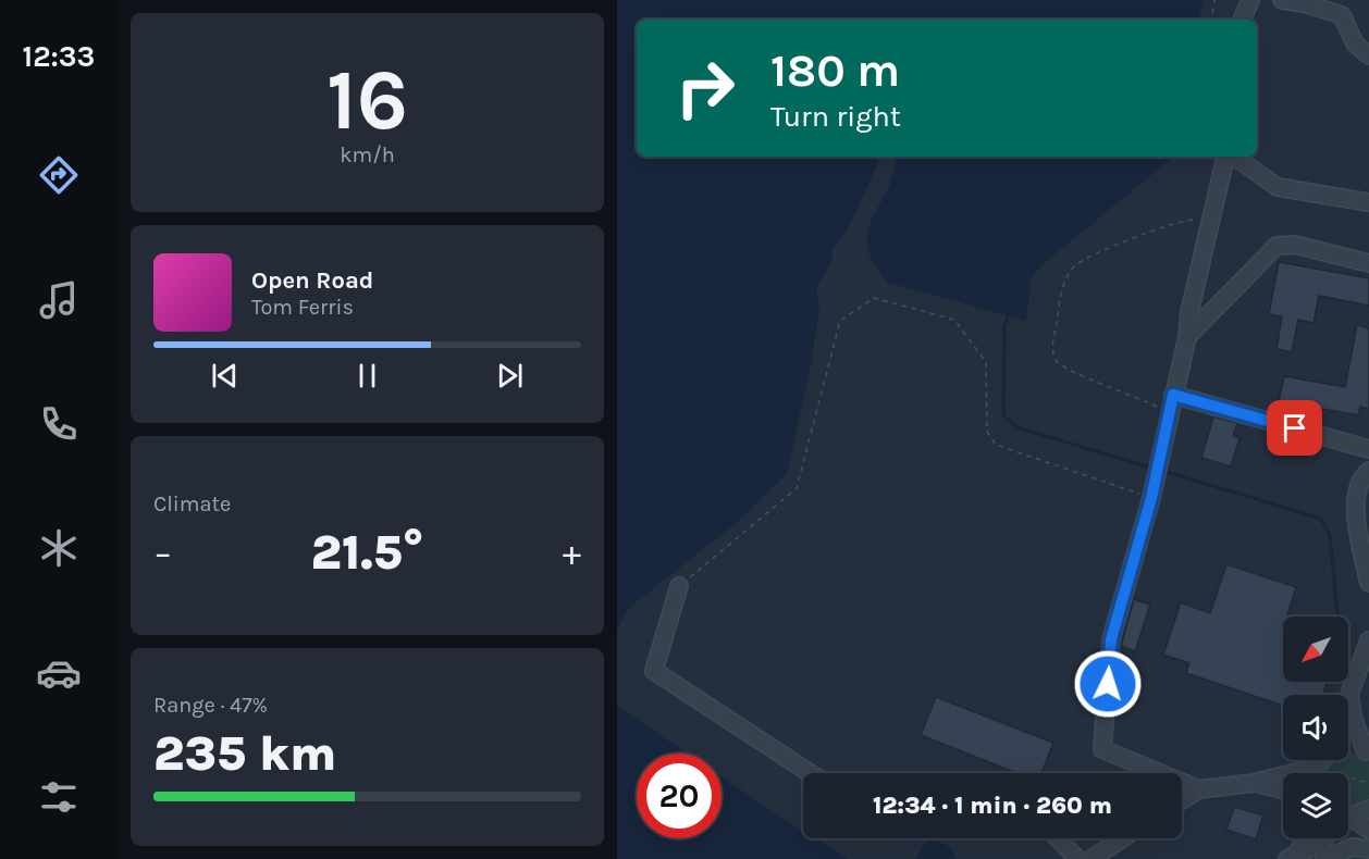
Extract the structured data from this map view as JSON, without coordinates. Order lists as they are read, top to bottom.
{
  "north": "bottom left",
  "page": {
    "tabs": "12:33",
    "tile": [
      ["16", "km/h"],
      "Climate",
      ["Range · 47%", "235 km"]
    ],
    "turn": ["180 m", "Turn right"],
    "song": ["Open Road", "Tom Ferris"],
    "heat": ["−", "21.5°", "+"],
    "limit": "20",
    "trip": "12:34 · 1 min · 260 m"
  }
}
